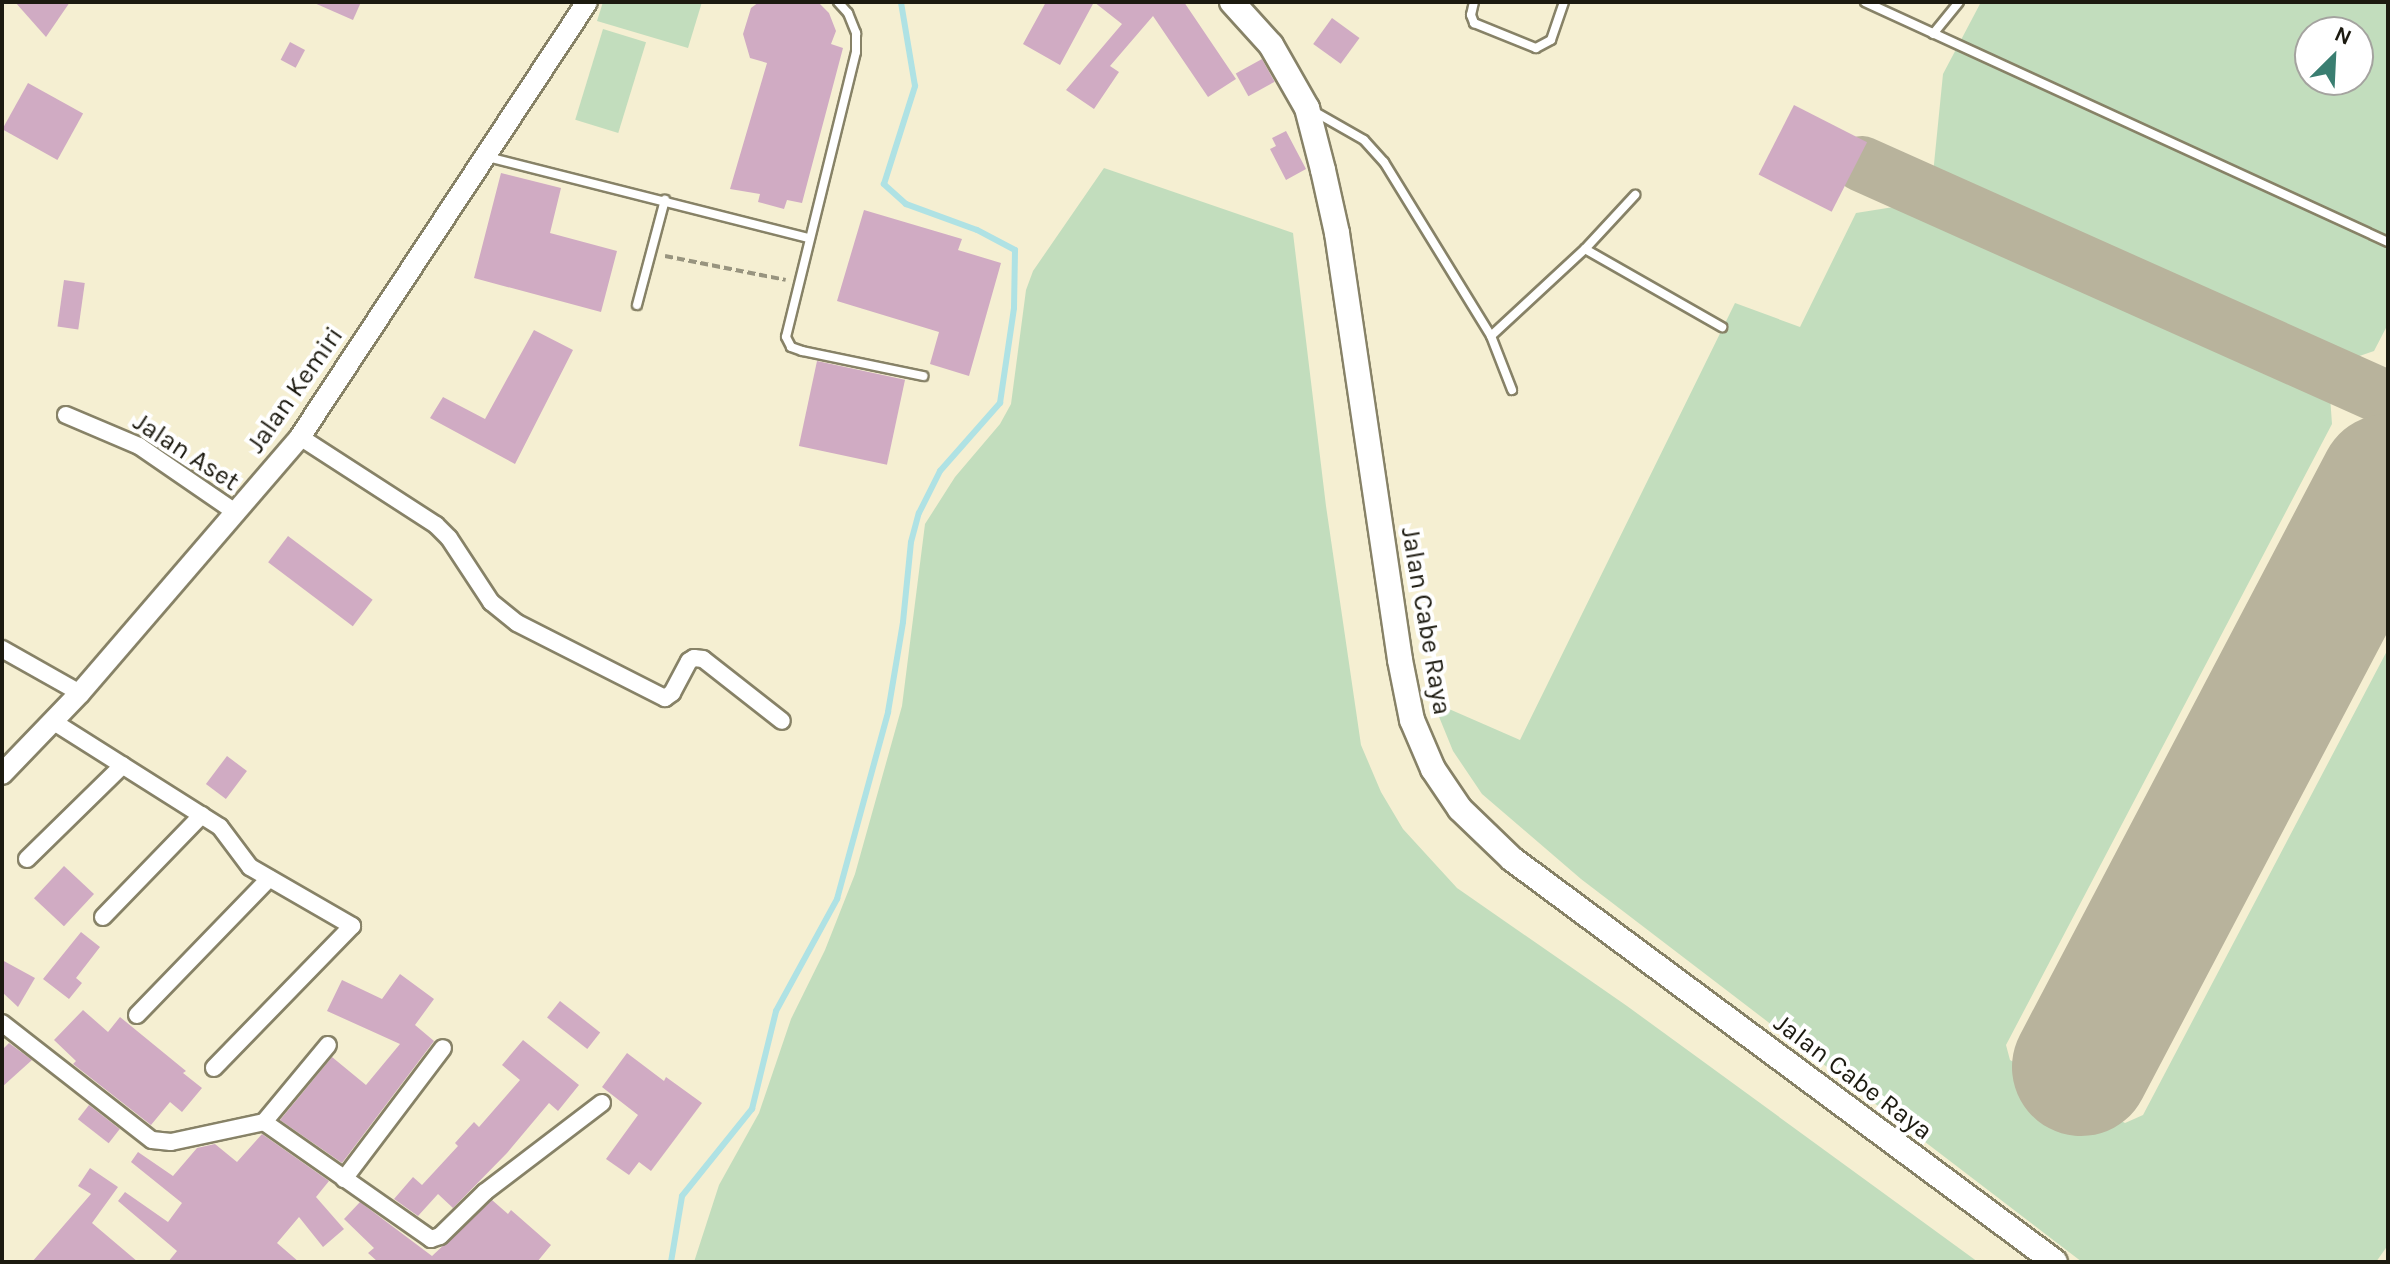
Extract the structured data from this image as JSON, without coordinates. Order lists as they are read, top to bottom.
{
  "streets": {
    "main road": ["Jalan Cabe Raya"],
    "street": ["Jalan Kemiri", "Jalan Aset"]
  },
  "crossings": [
    ["Jalan Kemiri", "Jalan Aset"]
  ],
  "north": "top right"
}
